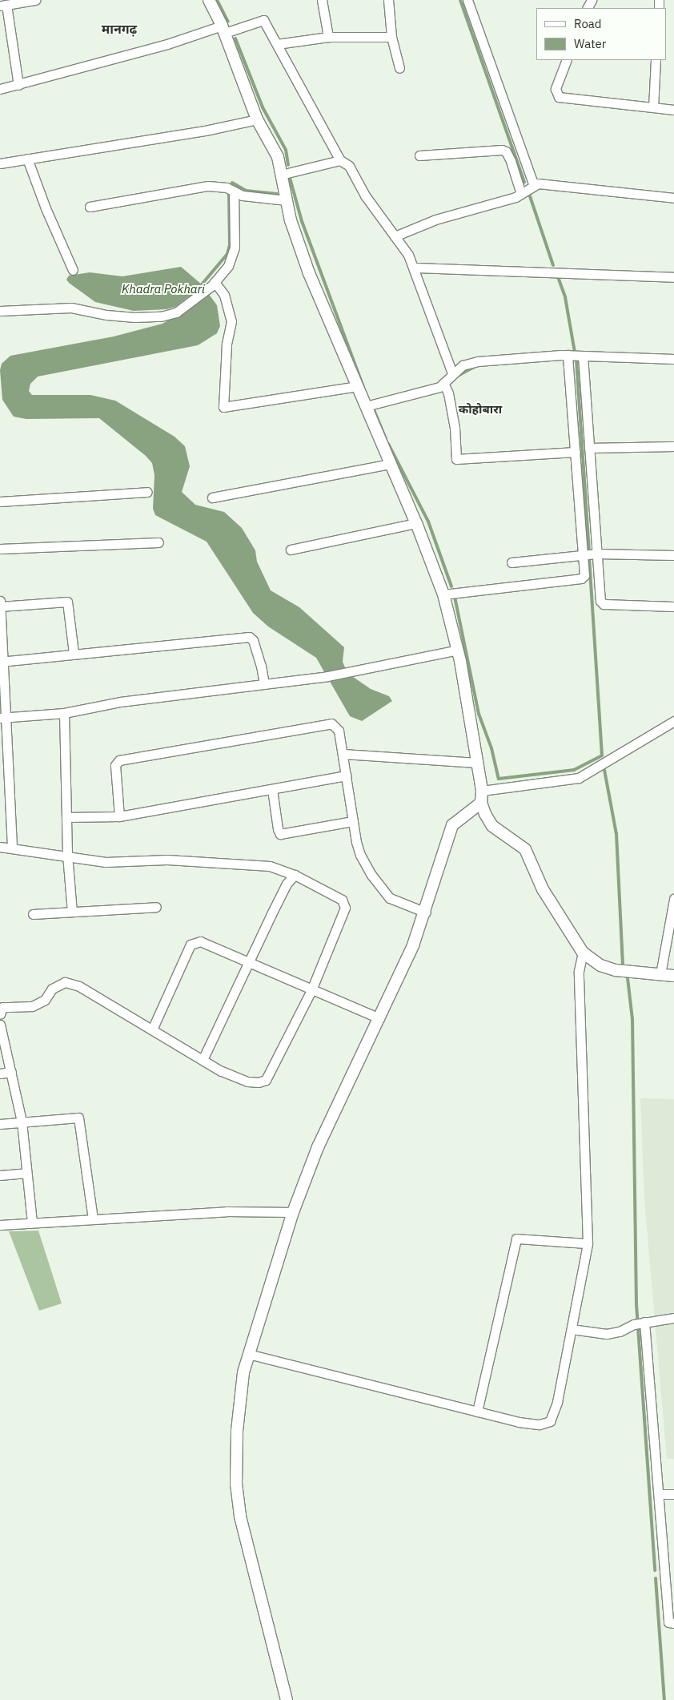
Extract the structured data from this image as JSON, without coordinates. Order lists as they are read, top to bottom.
{
  "districts": ["मानगढ़", "कोहोबारा"],
  "water": ["Khadra Pokhari"],
  "legend": ["Road", "Water"]
}
